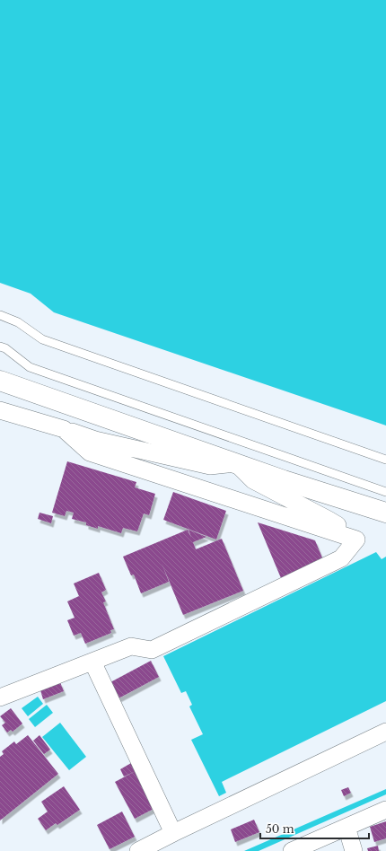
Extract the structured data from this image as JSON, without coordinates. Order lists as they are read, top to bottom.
{
  "scale_bar": "50 m"
}
